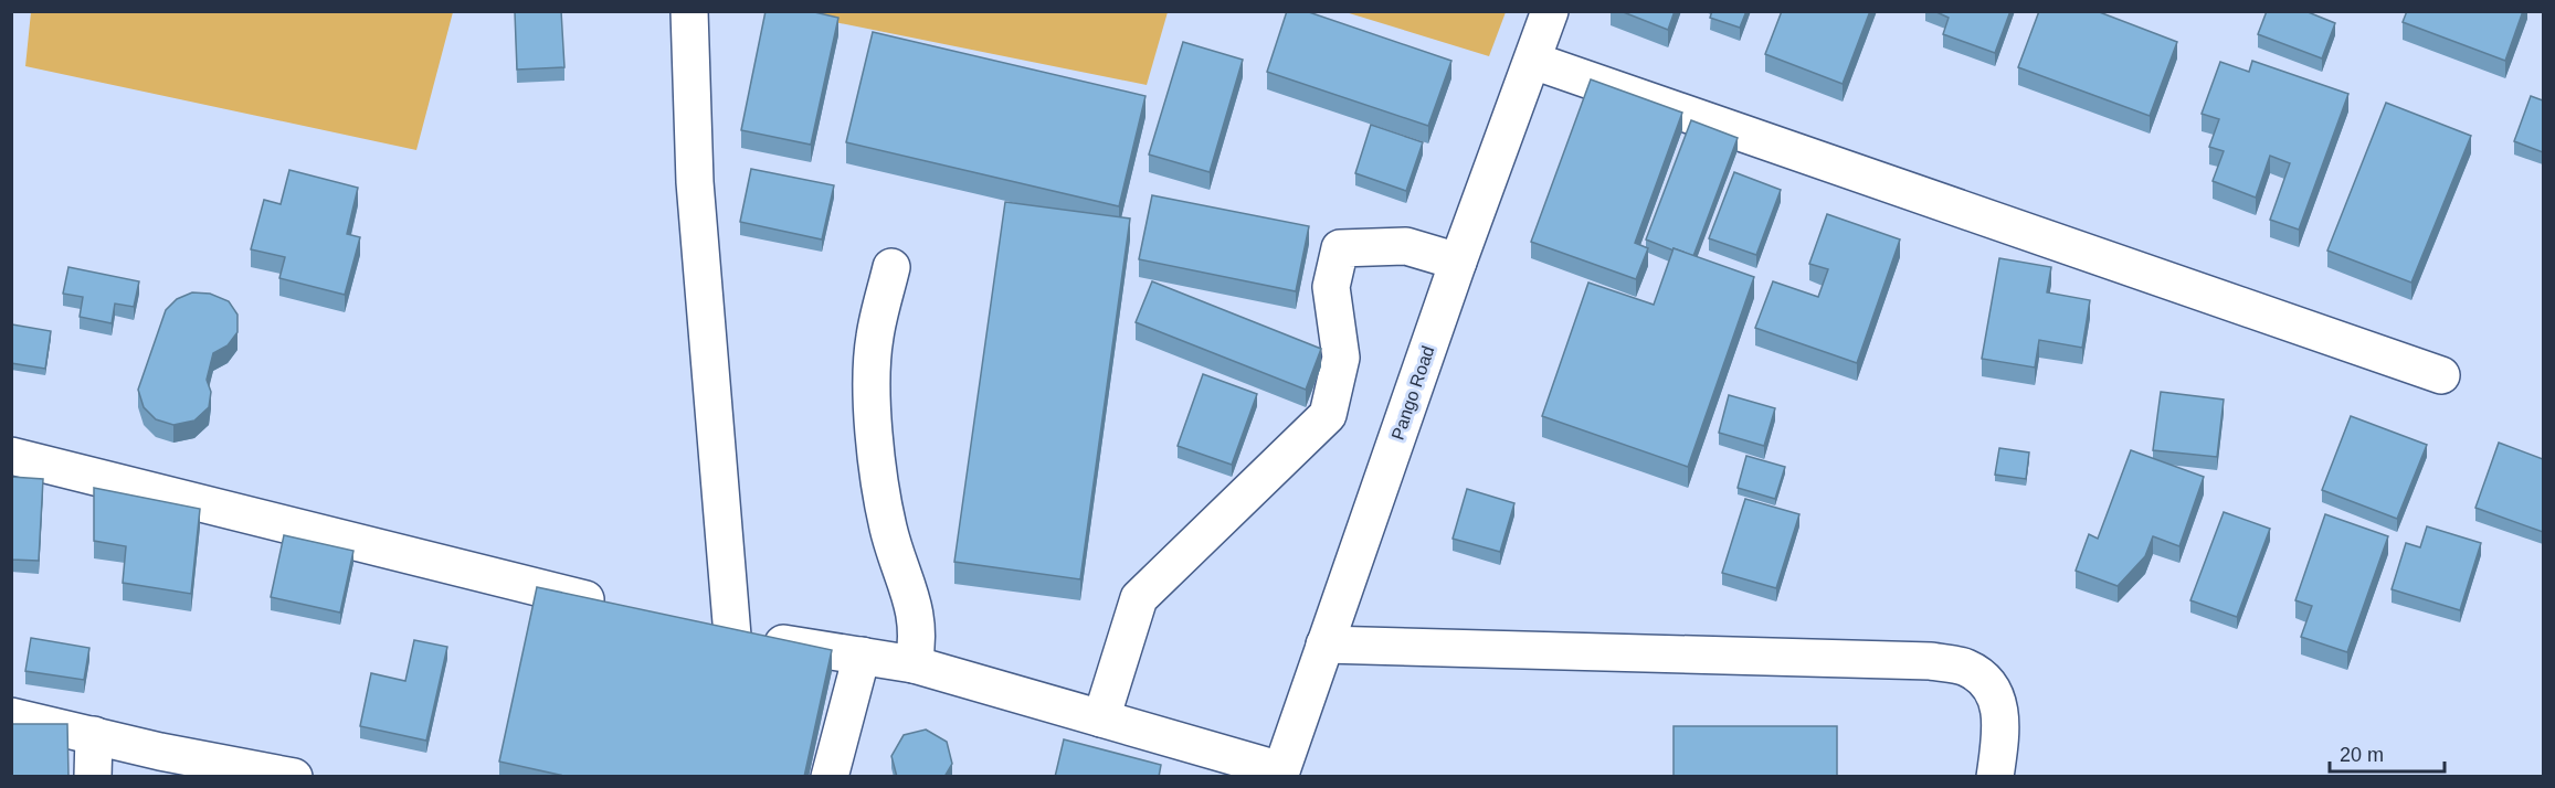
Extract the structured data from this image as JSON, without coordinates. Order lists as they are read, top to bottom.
{
  "streets": {
    "street": ["Pango Road"]
  },
  "scale_bar": "20 m"
}
